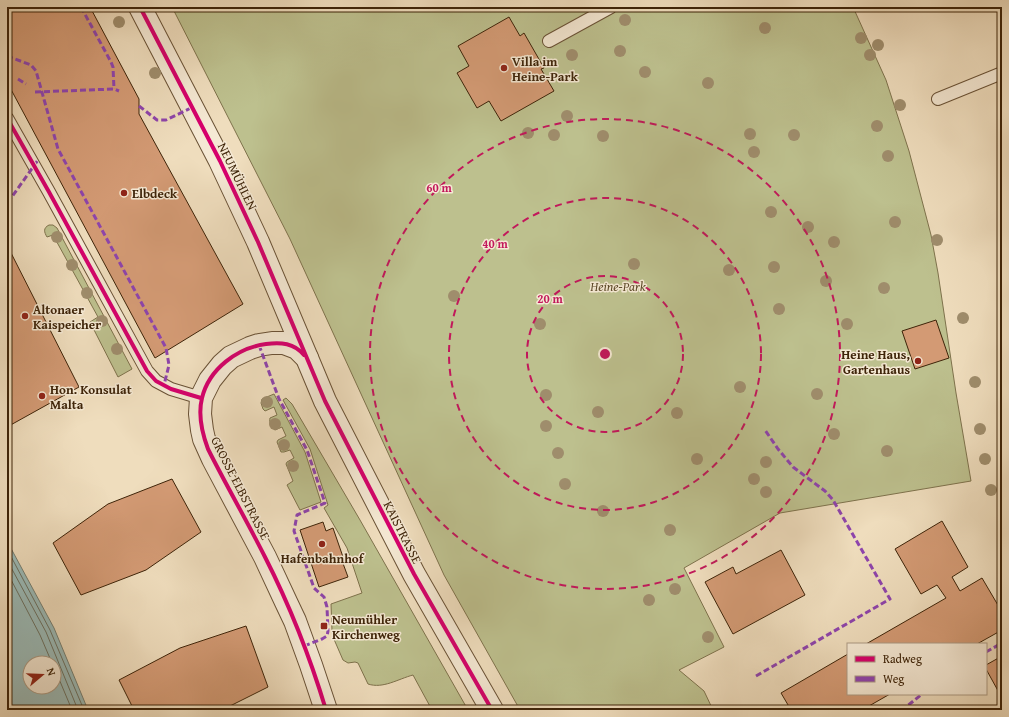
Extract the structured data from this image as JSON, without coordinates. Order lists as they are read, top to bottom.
{
  "streets": {
    "street": ["NEUMÜHLEN", "GROSSE ELBSTRASSE", "KAISTRASSE"]
  },
  "crossings": [
    ["NEUMÜHLEN", "GROSSE ELBSTRASSE"],
    ["NEUMÜHLEN", "KAISTRASSE"],
    ["GROSSE ELBSTRASSE", "KAISTRASSE"]
  ],
  "parks": ["Heine-Park"],
  "places": {
    "other": [
      "Villa im Heine-Park",
      "Elbdeck",
      "Altonaer Kaispeicher",
      "Heine Haus, Gartenhaus",
      "Hon. Konsulat Malta",
      "Hafenbahnhof"
    ],
    "transit": ["Neumühler Kirchenweg"]
  },
  "legend": ["Radweg", "Weg"],
  "north": "right",
  "rings": ["60 m", "40 m", "20 m"]
}
